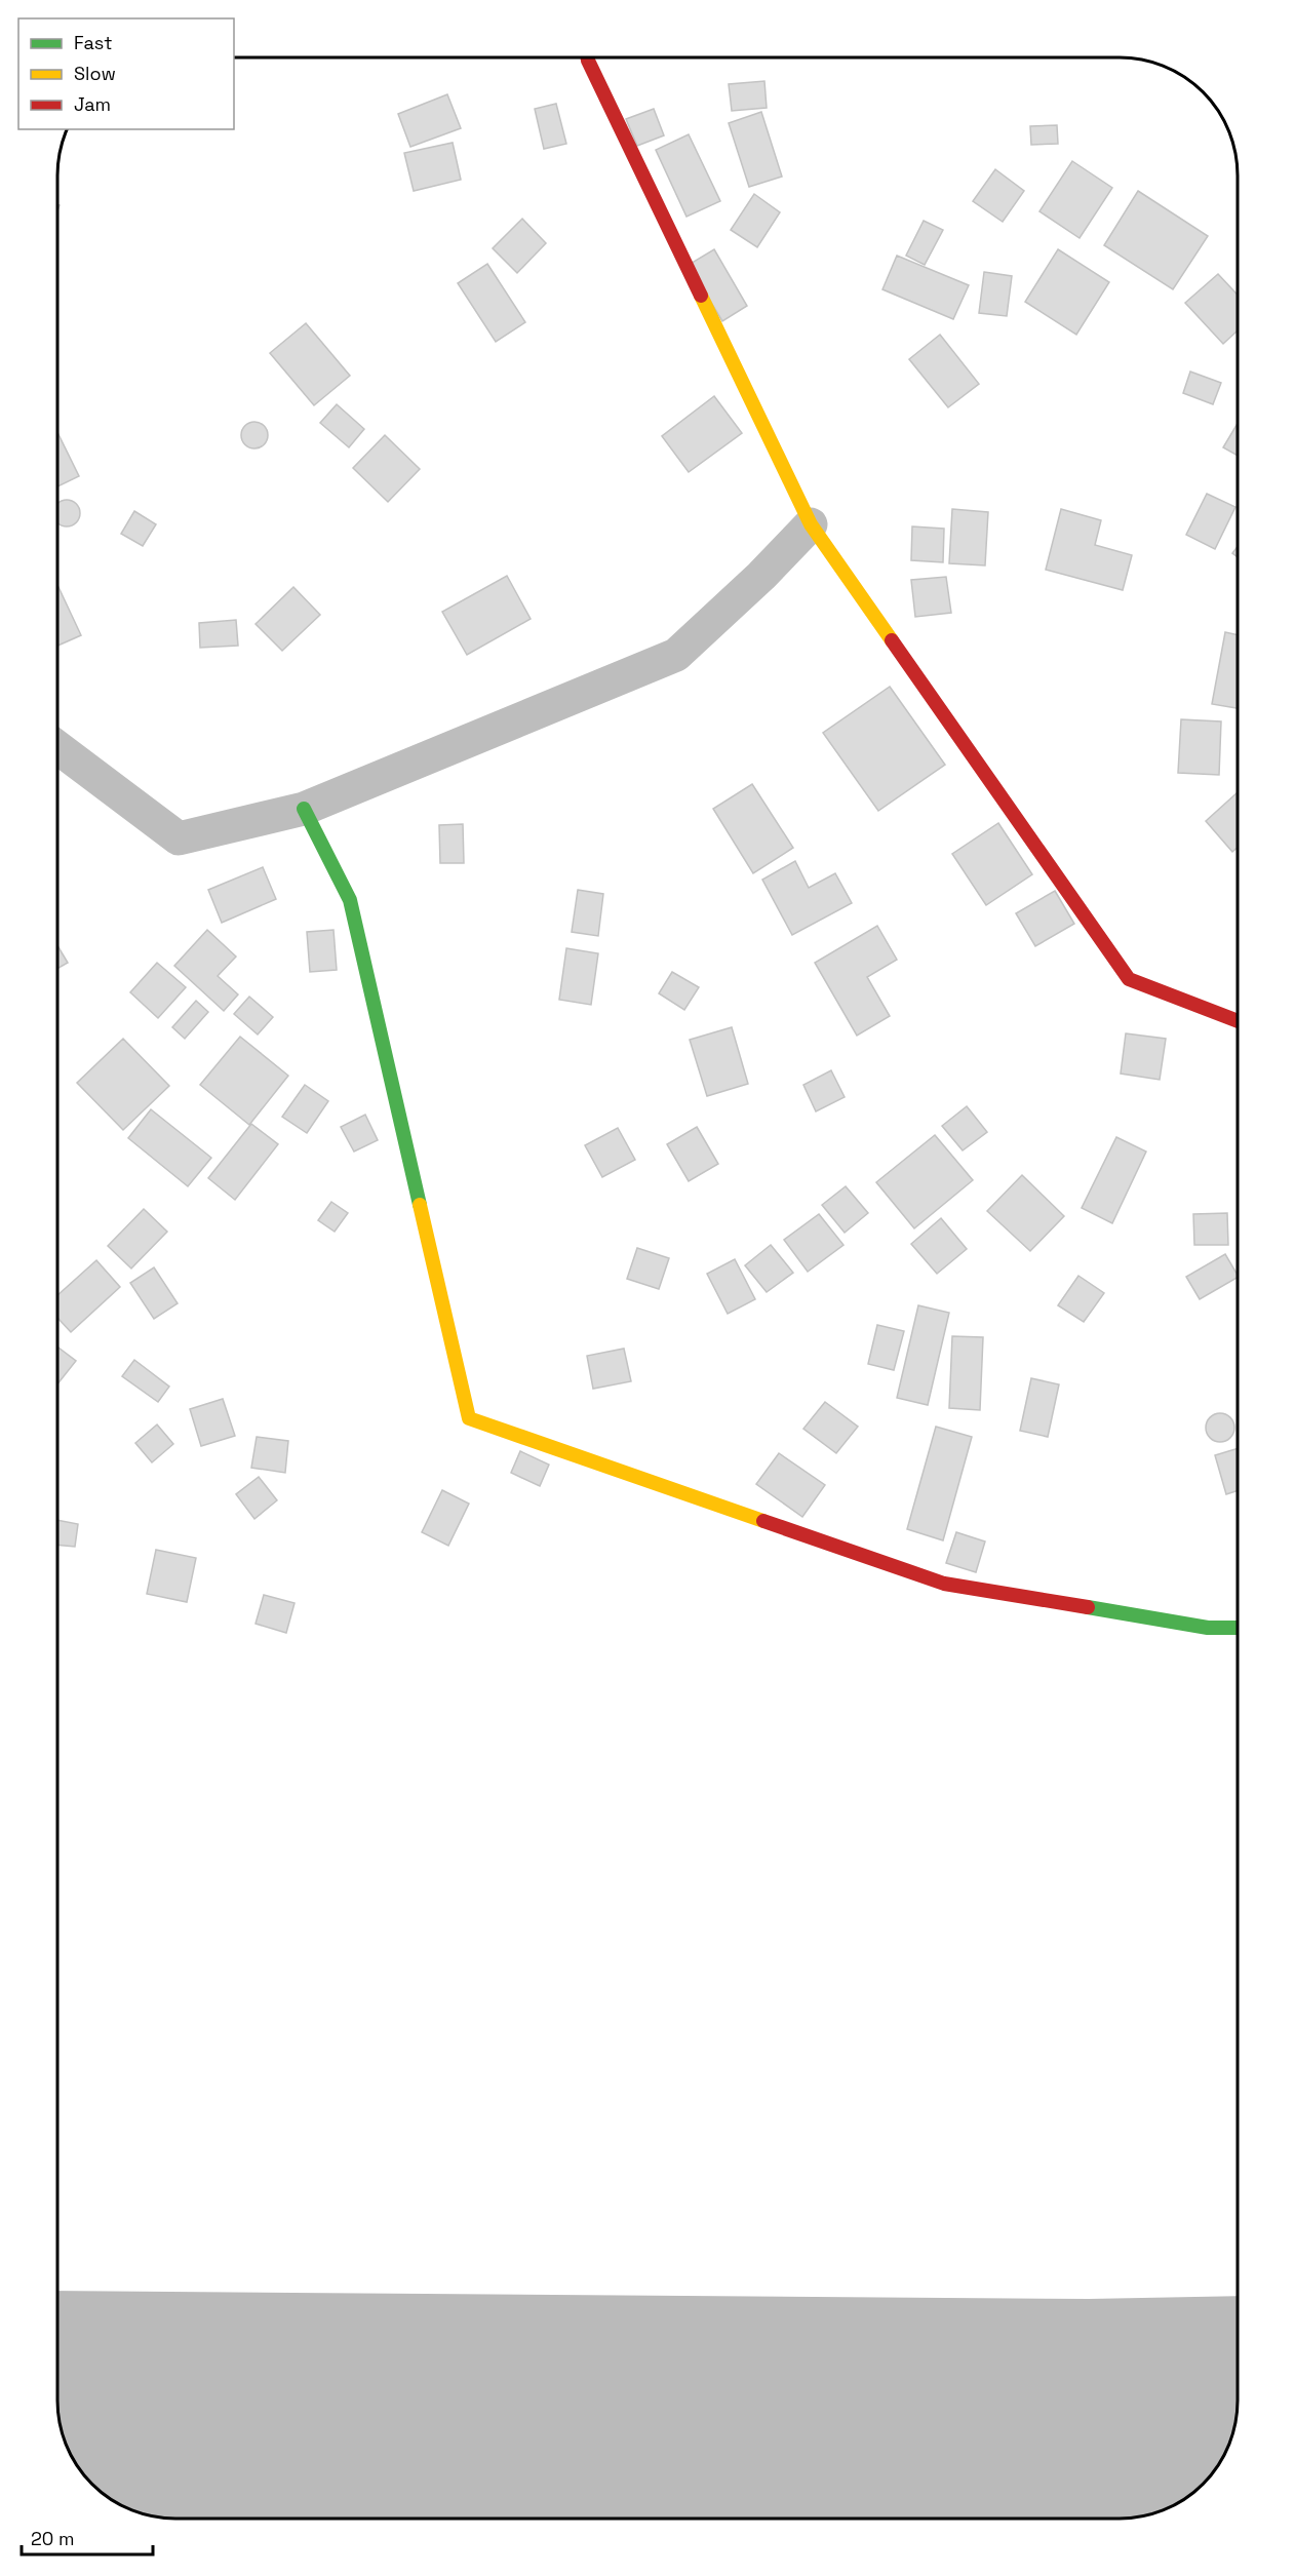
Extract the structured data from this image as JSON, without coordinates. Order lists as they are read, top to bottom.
{
  "legend": ["Fast", "Slow", "Jam"],
  "scale_bar": "20 m"
}
